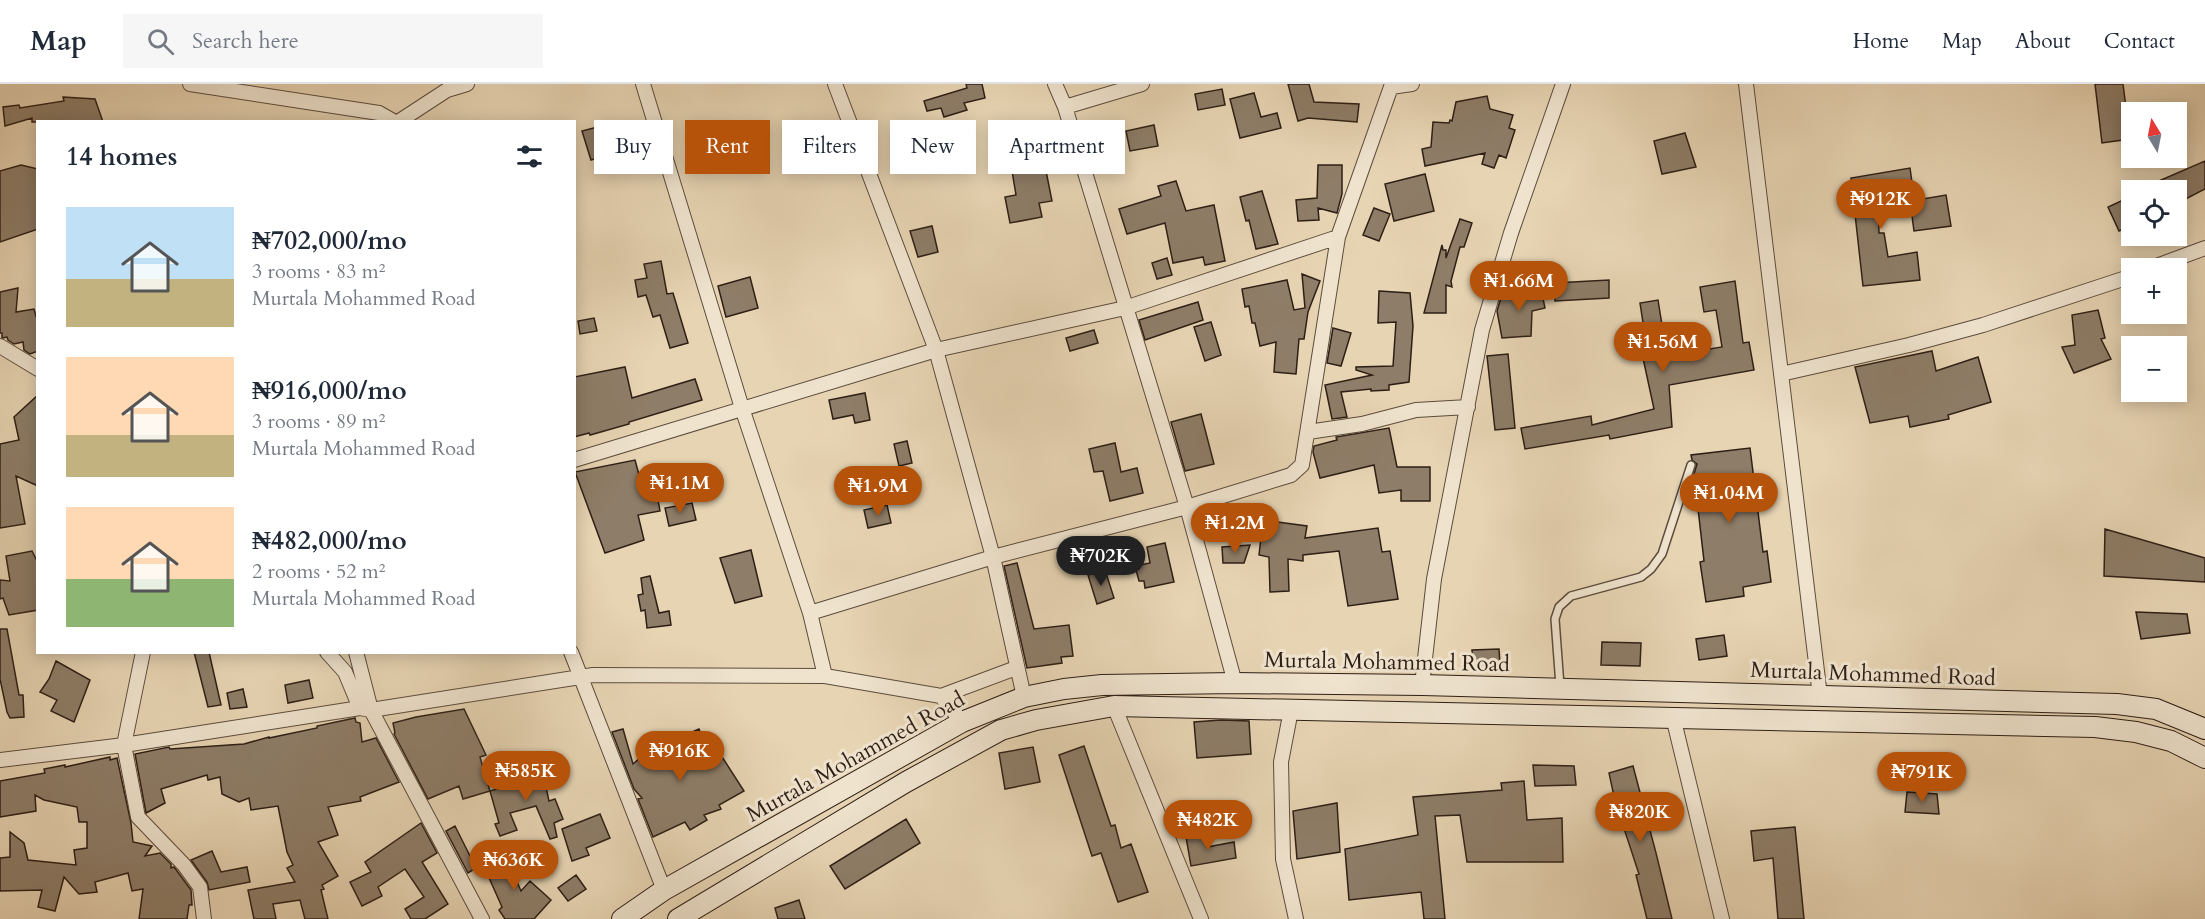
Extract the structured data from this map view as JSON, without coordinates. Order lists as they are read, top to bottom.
{
  "streets": {
    "main road": ["Murtala Mohammed Road"]
  },
  "north": "top",
  "page": {
    "header": "Map",
    "search": "Search here",
    "nav": [
      "Home",
      "Map",
      "About",
      "Contact"
    ],
    "map_buttons": ["+", "−"],
    "chip": [
      "Buy",
      "Rent",
      "Filters",
      "New",
      "Apartment"
    ],
    "heading": "14 homes",
    "price": [
      "₦912K",
      "₦1.66M",
      "₦1.56M",
      "₦1.1M",
      "₦1.9M",
      "₦1.04M",
      "₦1.2M",
      "₦702K",
      "₦916K",
      "₦585K",
      "₦791K",
      "₦820K",
      "₦482K",
      "₦636K"
    ],
    "list": [
      {
        "name": "₦702,000/mo",
        "note": "3 rooms · 83 m² · Murtala Mohammed Road"
      },
      {
        "name": "₦916,000/mo",
        "note": "3 rooms · 89 m² · Murtala Mohammed Road"
      },
      {
        "name": "₦482,000/mo",
        "note": "2 rooms · 52 m² · Murtala Mohammed Road"
      }
    ]
  }
}
